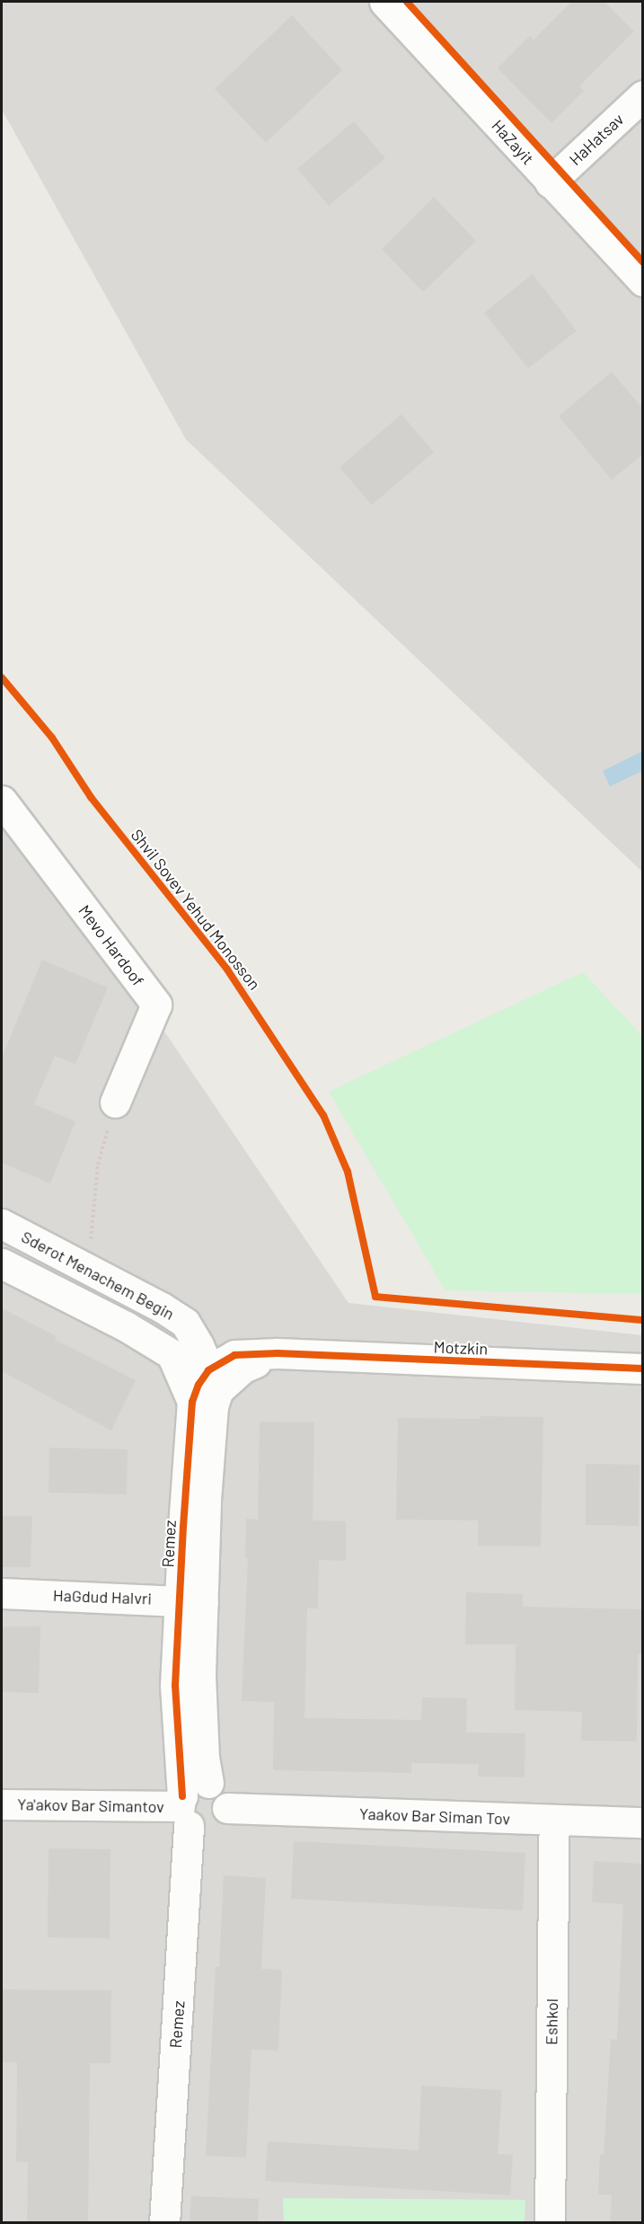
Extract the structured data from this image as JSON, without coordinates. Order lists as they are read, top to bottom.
{
  "streets": {
    "street": [
      "HaHatsav",
      "HaZayit",
      "Mevo Hardoof",
      "Sderot Menachem Begin",
      "Motzkin",
      "Remez",
      "HaGdud HaIvri",
      "Ya'akov Bar Simantov",
      "Yaakov Bar Siman Tov",
      "Eshkol"
    ],
    "cycle path": ["Shvil Sovev Yehud Monosson"]
  },
  "crossings": [
    ["HaHatsav", "HaZayit"],
    ["Sderot Menachem Begin", "Remez"],
    ["Motzkin", "Remez"],
    ["Remez", "HaGdud HaIvri"],
    ["Remez", "Ya'akov Bar Simantov"],
    ["Remez", "Yaakov Bar Siman Tov"],
    ["Ya'akov Bar Simantov", "Yaakov Bar Siman Tov"],
    ["Yaakov Bar Siman Tov", "Eshkol"]
  ]
}
